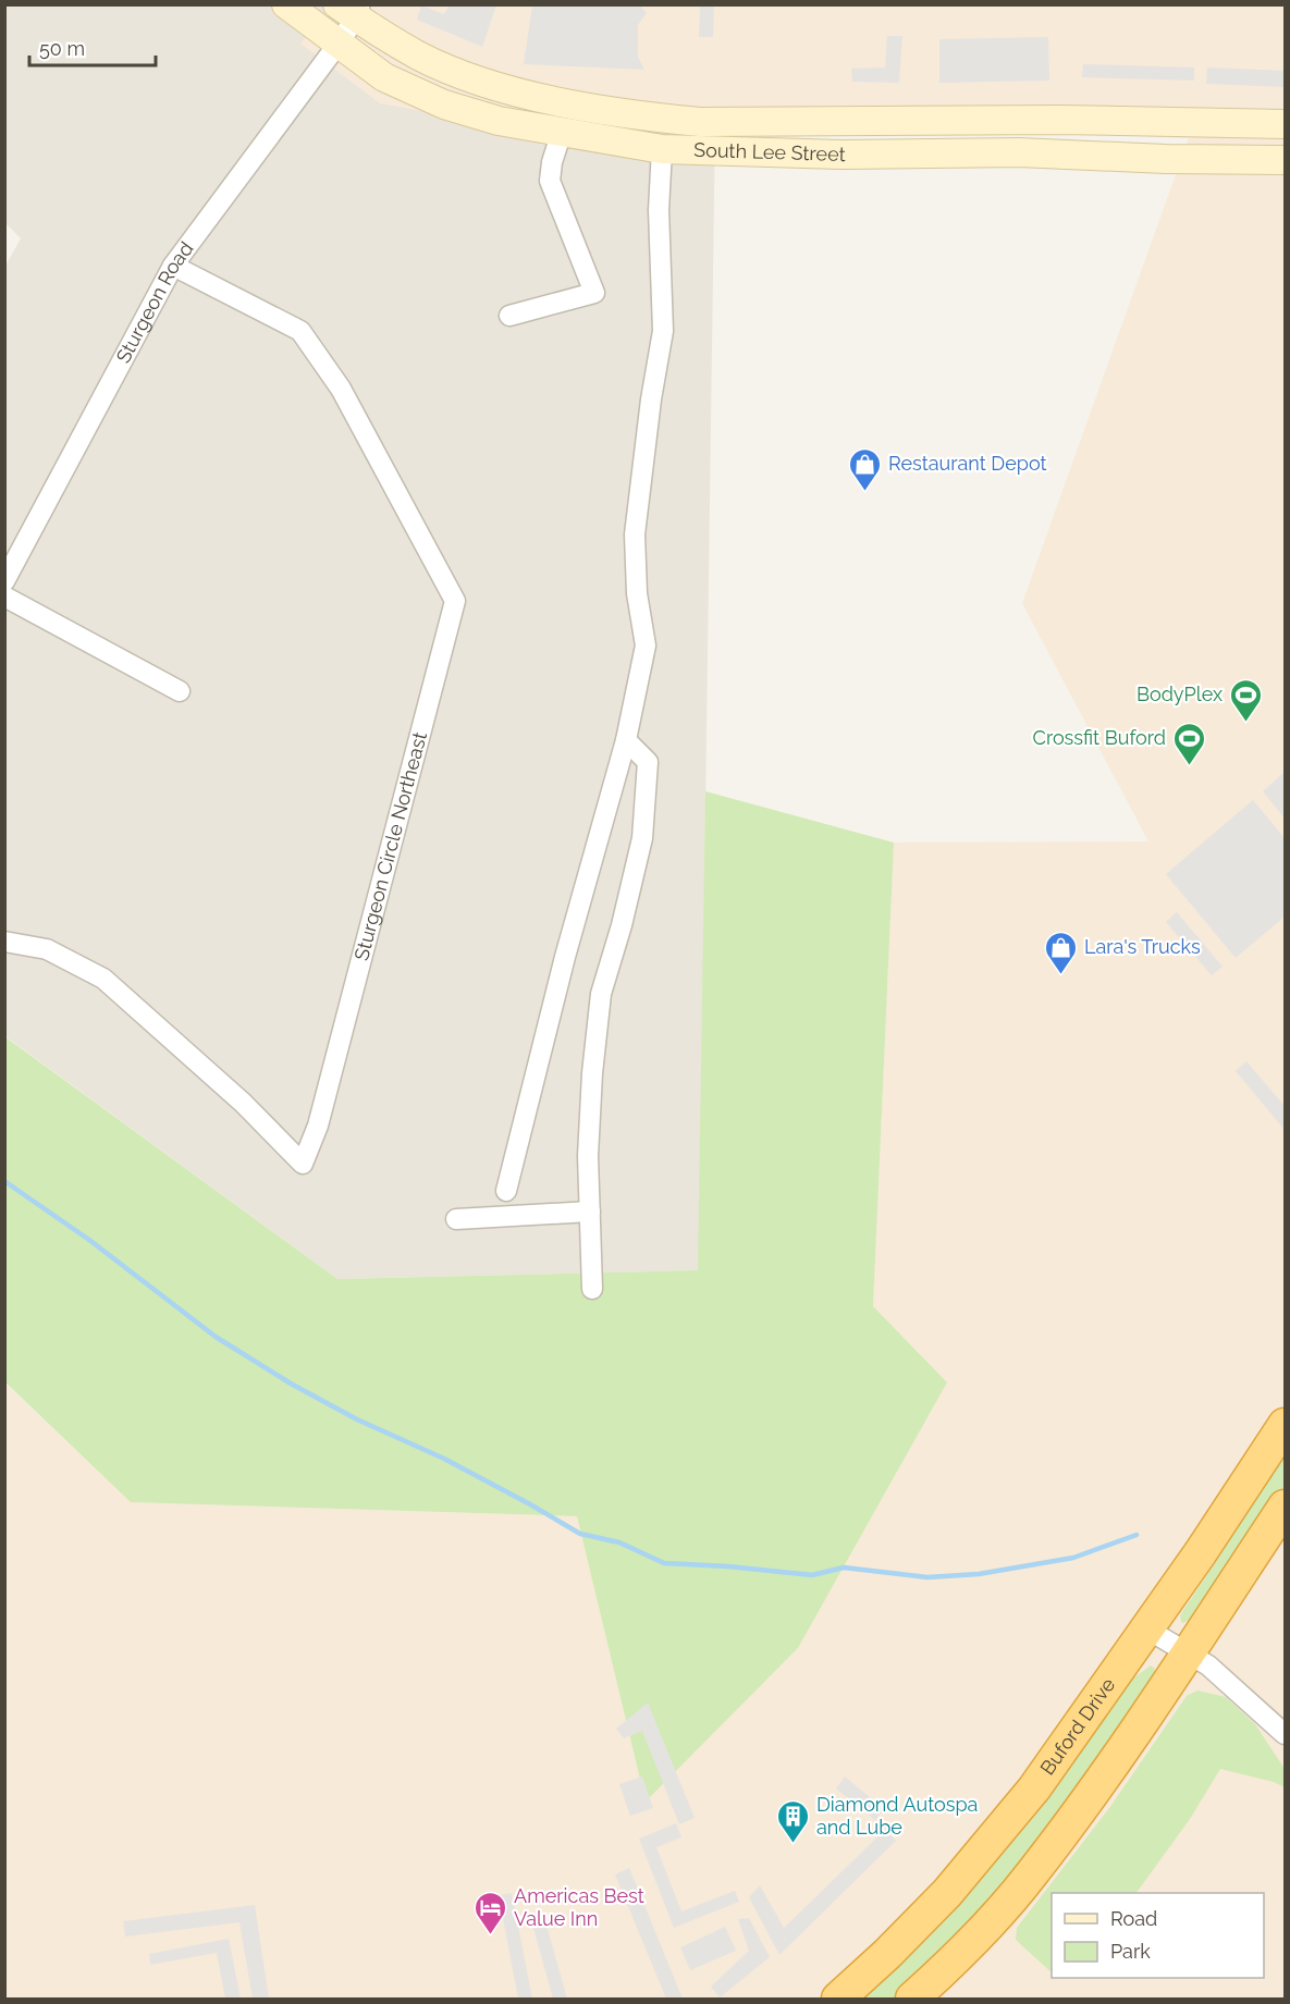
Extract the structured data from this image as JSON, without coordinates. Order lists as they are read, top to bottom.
{
  "streets": {
    "highway": ["Buford Drive"],
    "main road": ["South Lee Street"],
    "street": ["Sturgeon Road", "Sturgeon Circle Northeast"]
  },
  "crossings": [
    ["South Lee Street", "Sturgeon Road"],
    ["Sturgeon Road", "Sturgeon Circle Northeast"]
  ],
  "places": {
    "shop": ["Restaurant Depot", "Lara's Trucks"],
    "sports": ["BodyPlex", "Crossfit Buford"],
    "building": ["Diamond Autospa and Lube"],
    "hotel": ["Americas Best Value Inn"]
  },
  "legend": ["Road", "Park"],
  "scale_bar": "50 m"
}
